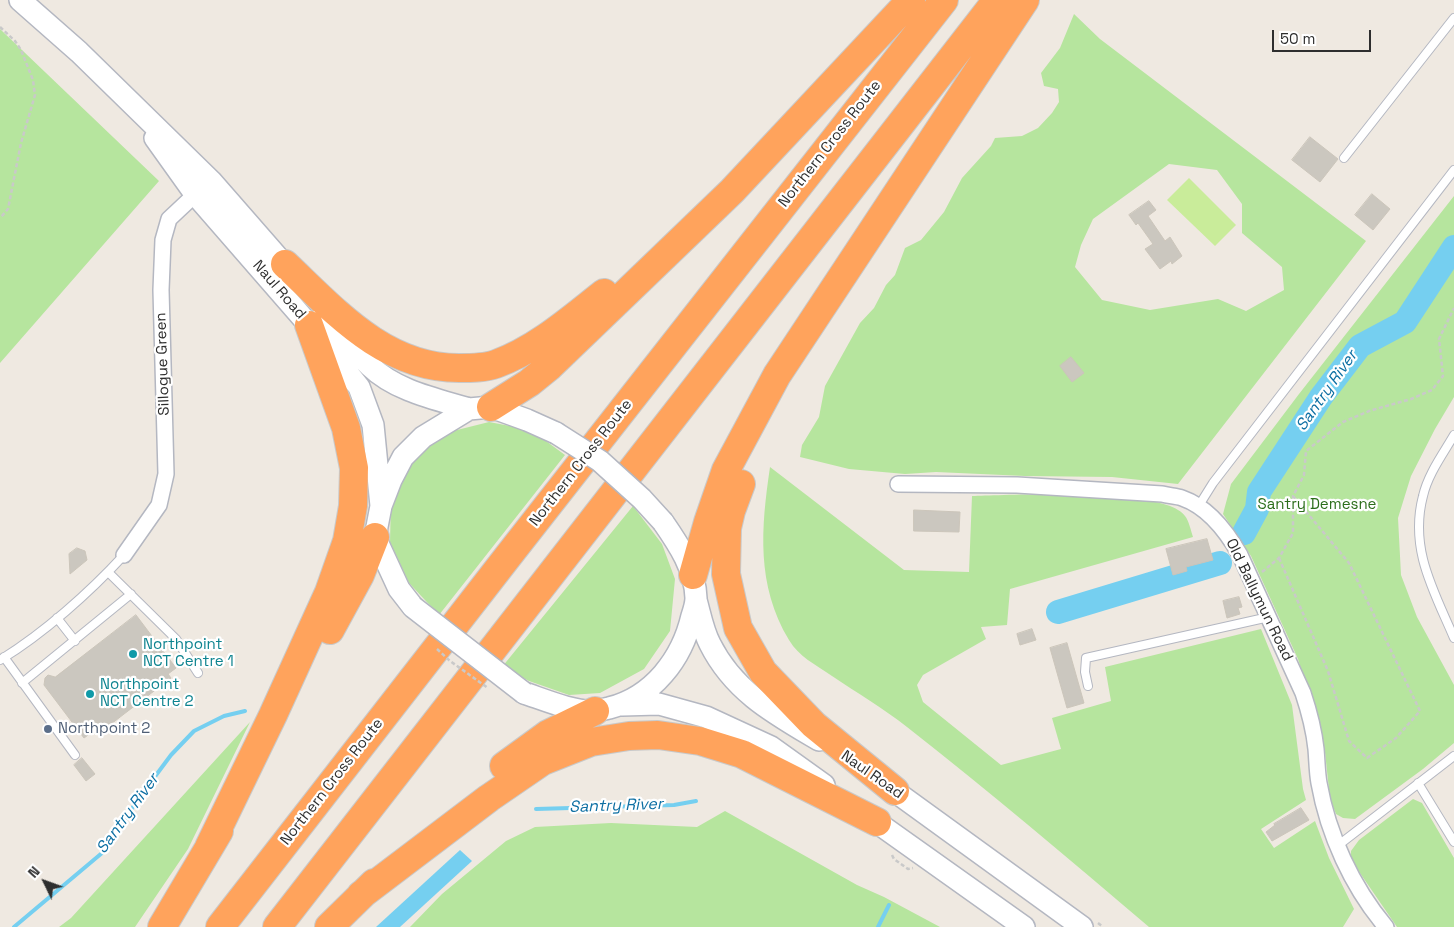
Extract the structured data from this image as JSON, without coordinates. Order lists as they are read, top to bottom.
{
  "streets": {
    "highway": ["Northern Cross Route"],
    "main road": ["Naul Road"],
    "street": ["Sillogue Green", "Old Ballymun Road"]
  },
  "crossings": [
    ["Naul Road", "Sillogue Green"]
  ],
  "water": ["Santry River"],
  "parks": ["Santry Demesne"],
  "places": ["Northpoint NCT Centre 1", "Northpoint NCT Centre 2", "Northpoint 2"],
  "scale_bar": "50 m",
  "north": "top left"
}
